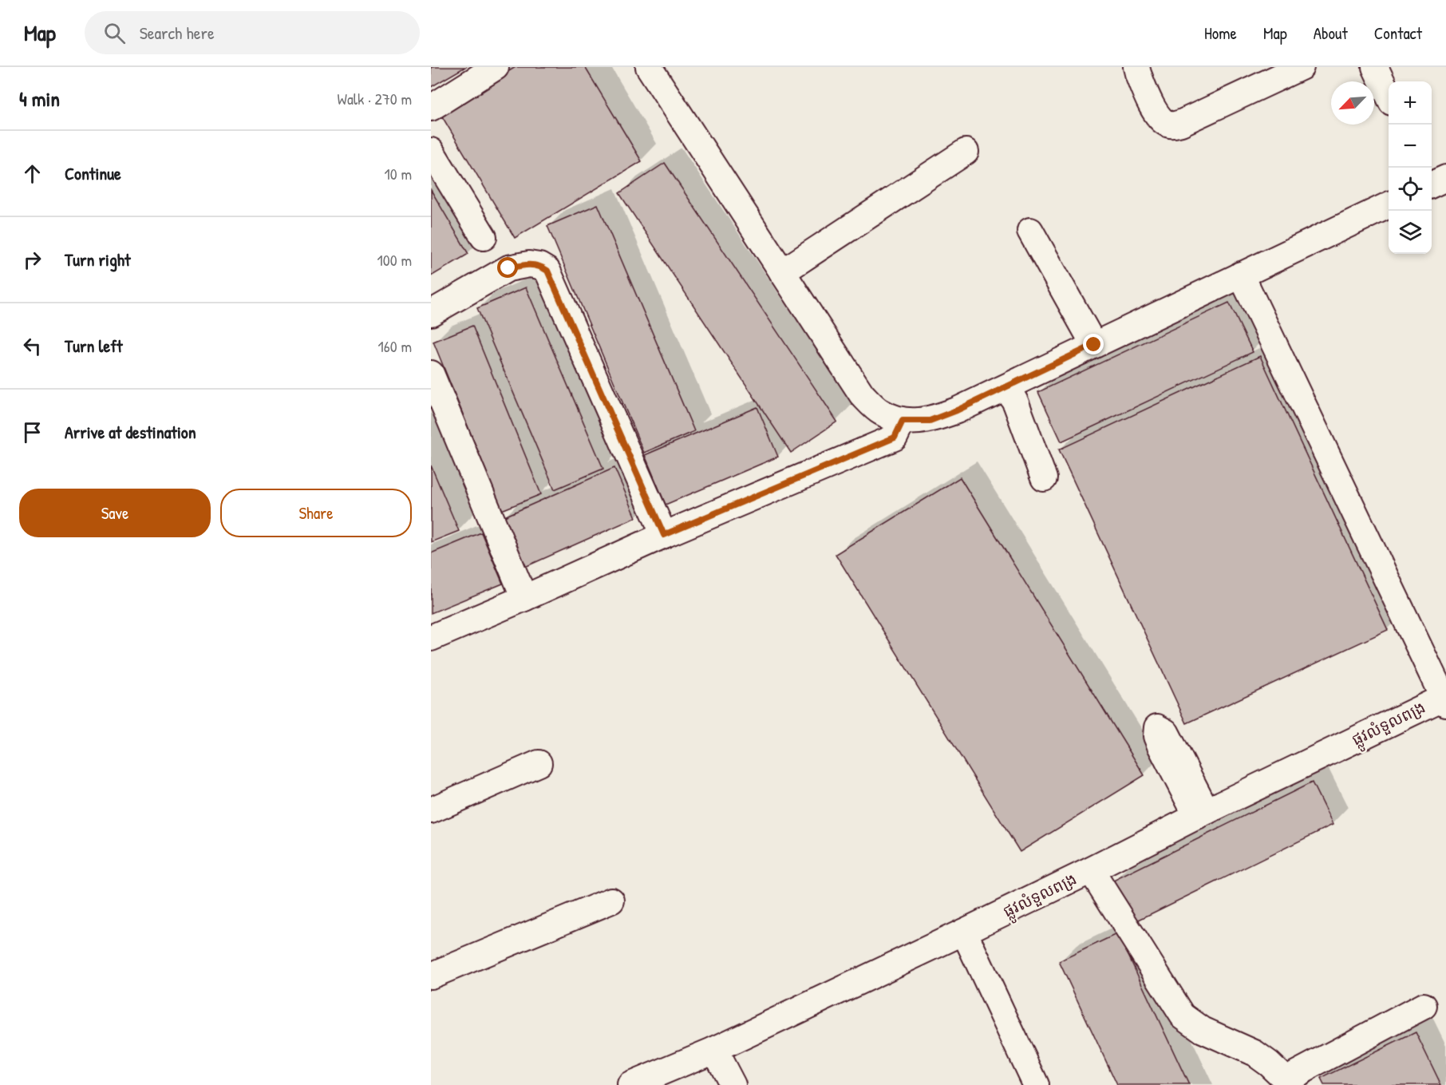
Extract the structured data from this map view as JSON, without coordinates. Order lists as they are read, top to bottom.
{
  "streets": {
    "street": ["ផ្លូវលំទួលពង្រ"]
  },
  "north": "bottom left",
  "page": {
    "header": "Map",
    "search": "Search here",
    "nav": [
      "Home",
      "Map",
      "About",
      "Contact"
    ],
    "heading": ["4 min", "Walk · 270 m"],
    "map_buttons": ["+", "−"],
    "list": [
      ["Continue", "10 m"],
      ["Turn right", "100 m"],
      ["Turn left", "160 m"],
      "Arrive at destination"
    ],
    "buttons": ["Save", "Share"]
  }
}
